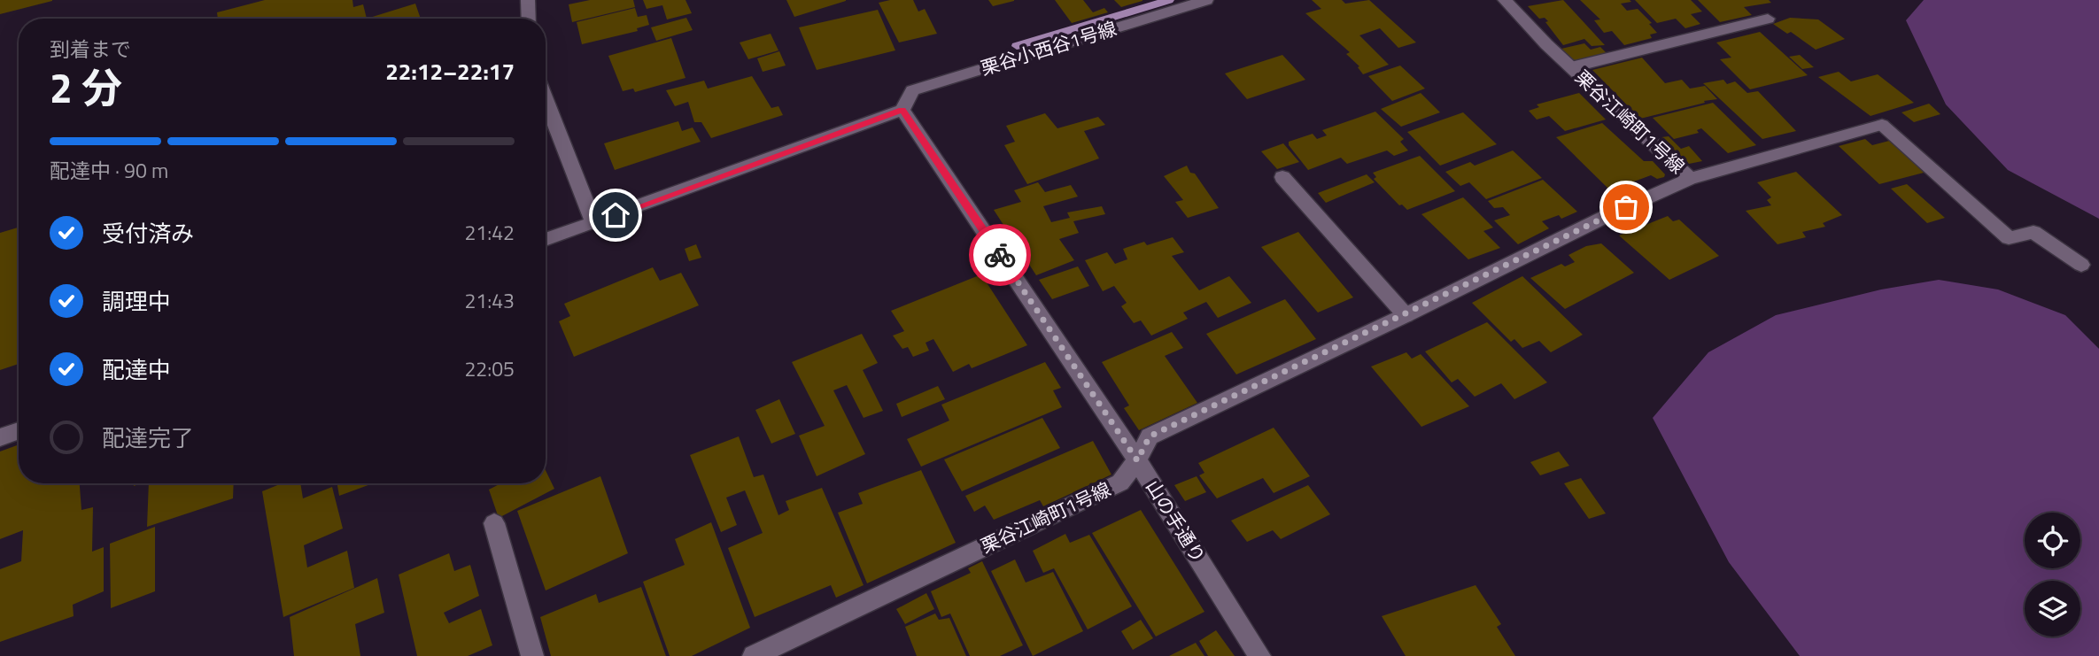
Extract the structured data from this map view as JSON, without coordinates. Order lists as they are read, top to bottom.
{
  "streets": {
    "street": ["栗谷小西谷1号線", "栗谷江崎町1号線", "山の手通り"]
  },
  "crossings": [
    ["栗谷小西谷1号線", "山の手通り"],
    ["栗谷江崎町1号線", "山の手通り"]
  ],
  "page": {
    "heading": ["2 分", "到着まで", "22:12–22:17"],
    "bar": "配達中 · 90 m",
    "list": [
      ["受付済み", "21:42"],
      ["調理中", "21:43"],
      ["配達中", "22:05"],
      "配達完了"
    ]
  }
}
